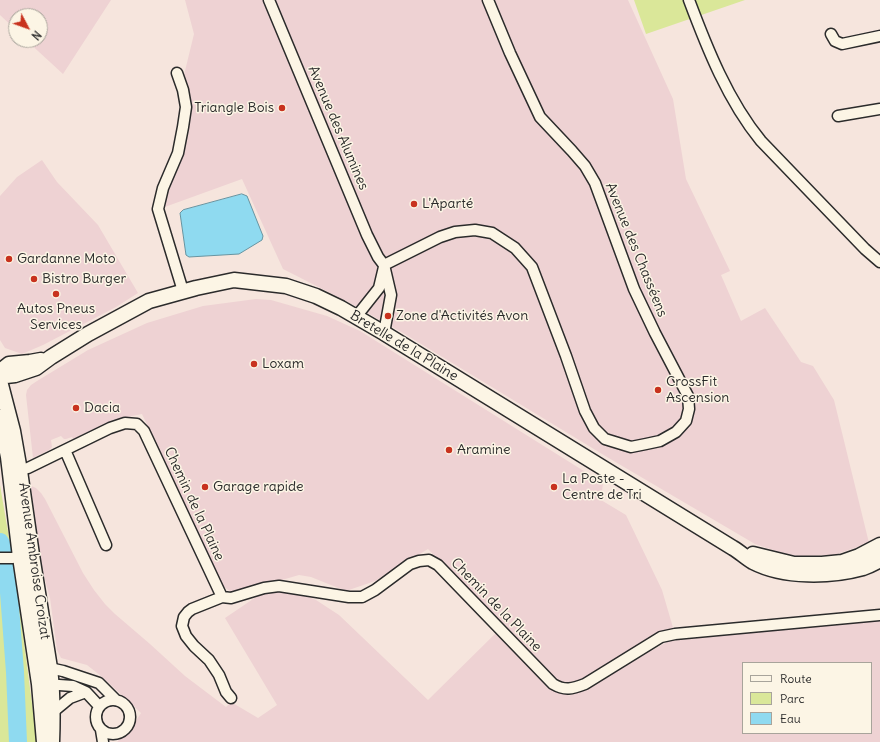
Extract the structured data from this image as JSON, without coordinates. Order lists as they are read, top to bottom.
{
  "streets": {
    "main road": ["Bretelle de la Plaine", "Avenue Ambroise Croizat"],
    "street": ["Avenue des Alumines", "Avenue des Chasséens", "Chemin de la Plaine"]
  },
  "crossings": [
    ["Avenue des Alumines", "Avenue des Chasséens"],
    ["Avenue des Alumines", "Bretelle de la Plaine"],
    ["Chemin de la Plaine", "Avenue Ambroise Croizat"]
  ],
  "places": [
    "Triangle Bois",
    "L'Aparté",
    "Gardanne Moto",
    "Bistro Burger",
    "Autos Pneus Services",
    "Zone d'Activités Avon",
    "Loxam",
    "CrossFit Ascension",
    "Dacia",
    "Aramine",
    "Garage rapide",
    "La Poste - Centre de Tri"
  ],
  "legend": ["Route", "Parc", "Eau"],
  "north": "bottom right"
}
